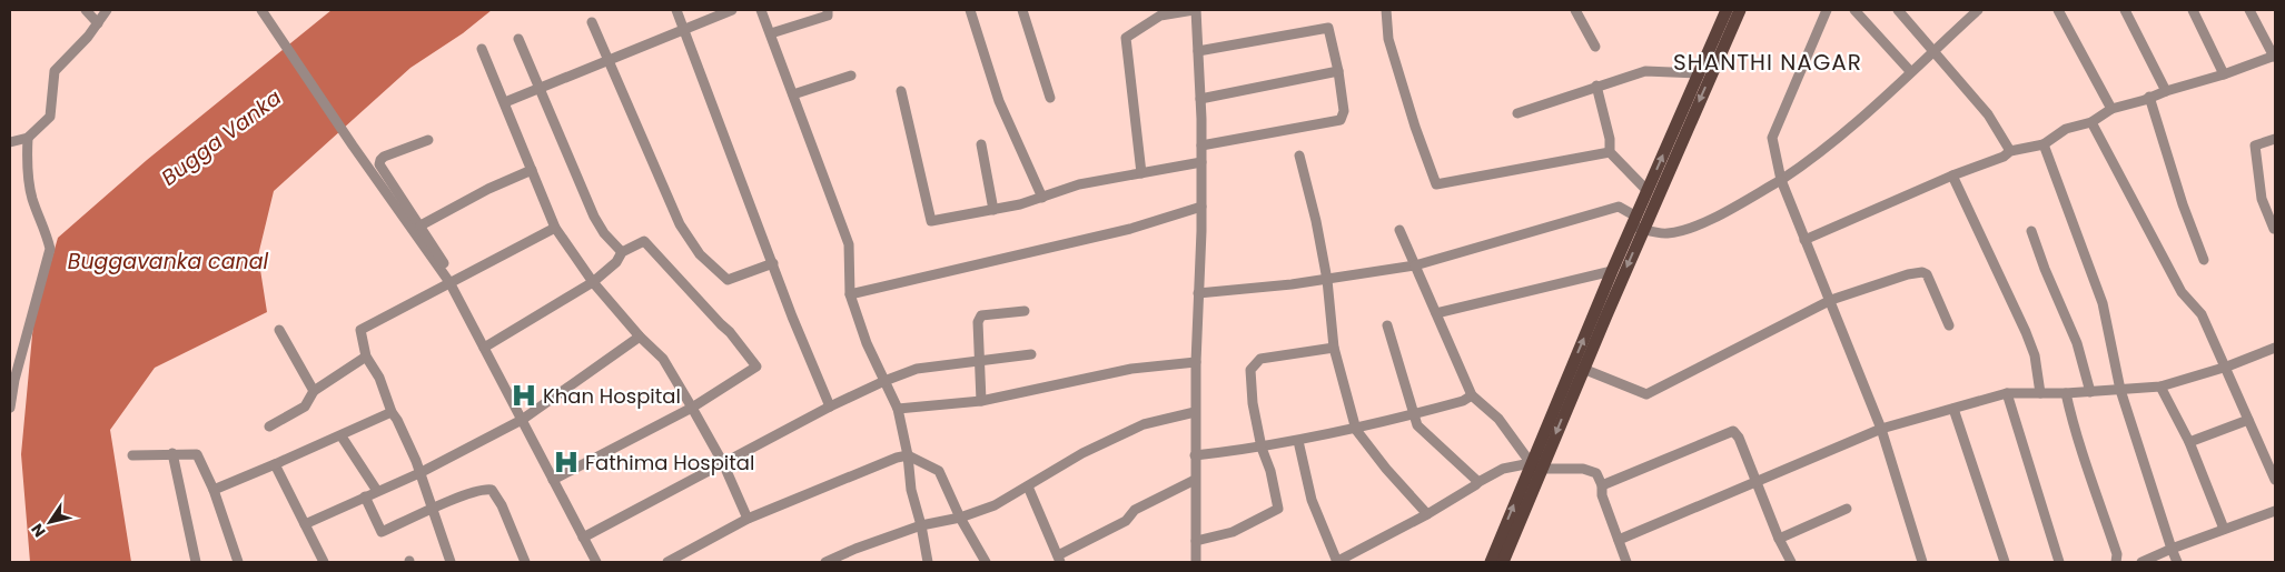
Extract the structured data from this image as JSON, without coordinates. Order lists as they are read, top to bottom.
{
  "districts": ["SHANTHI NAGAR"],
  "water": ["Bugga Vanka", "Buggavanka canal"],
  "places": {
    "hospital": ["Khan Hospital", "Fathima Hospital"]
  },
  "north": "bottom left"
}
